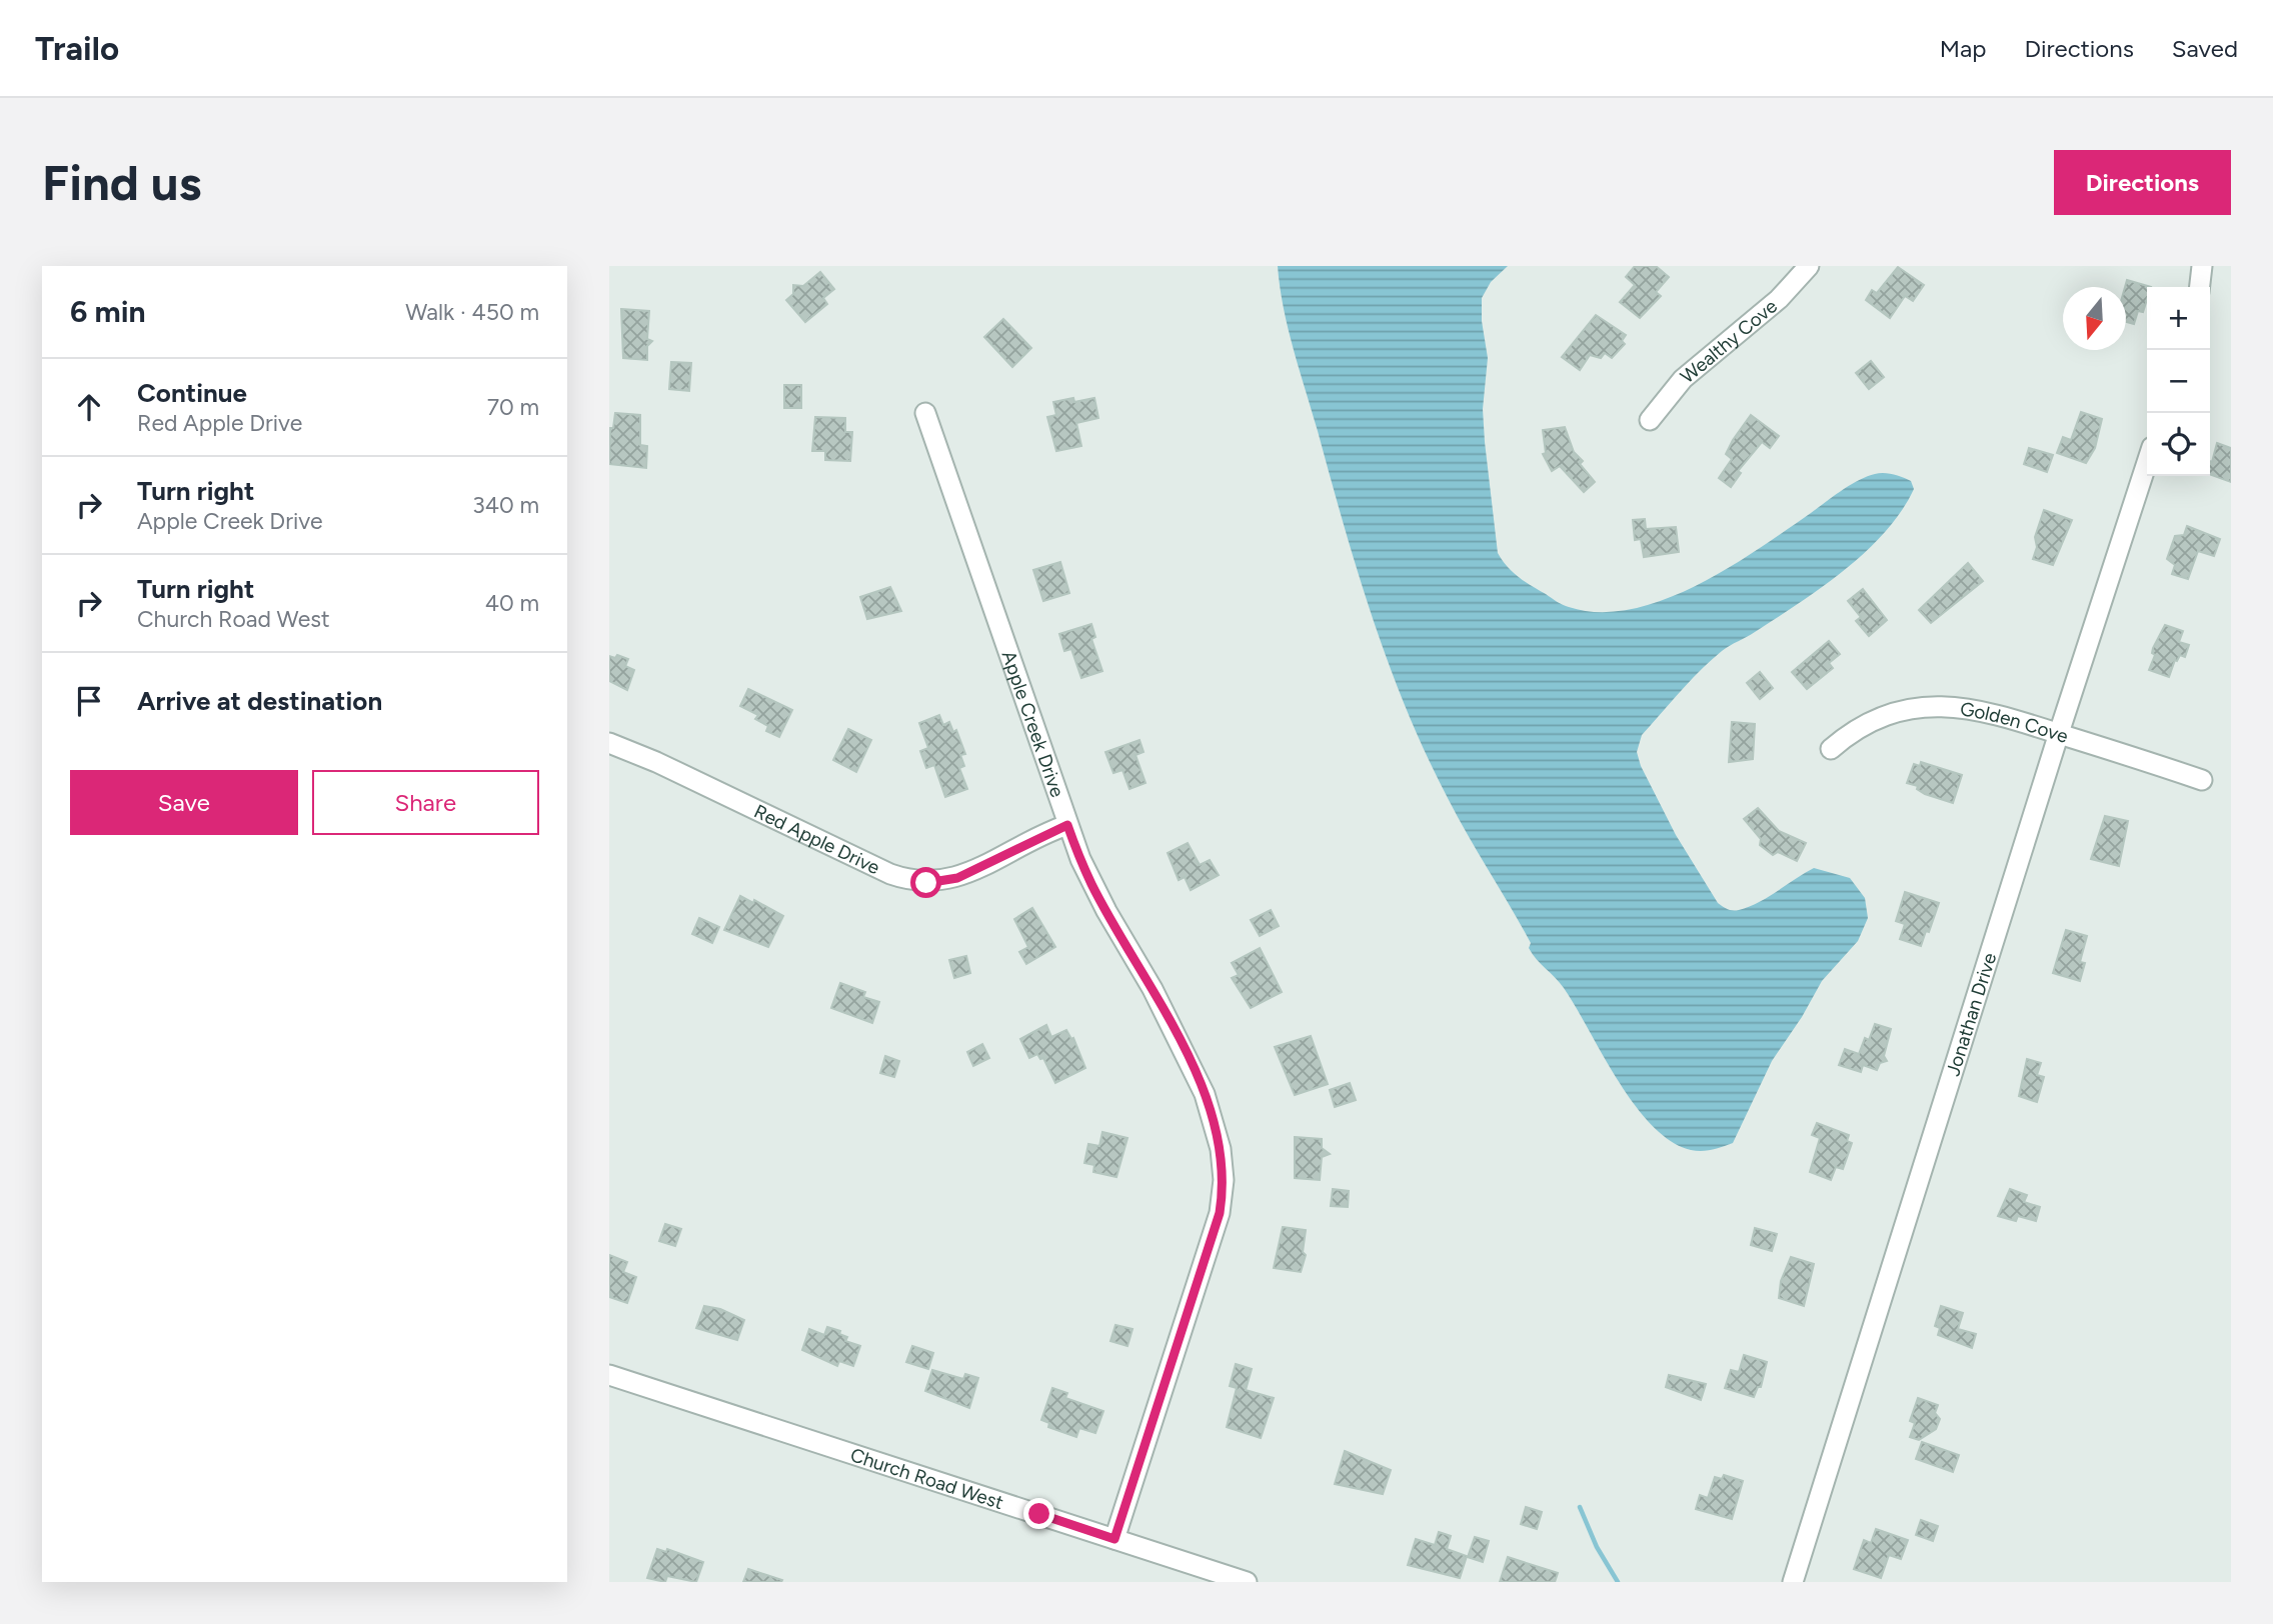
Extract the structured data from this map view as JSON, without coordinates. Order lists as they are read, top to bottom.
{
  "streets": {
    "street": [
      "Wealthy Cove",
      "Apple Creek Drive",
      "Golden Cove",
      "Red Apple Drive",
      "Jonathan Drive",
      "Church Road West"
    ]
  },
  "crossings": [
    ["Apple Creek Drive", "Red Apple Drive"],
    ["Apple Creek Drive", "Church Road West"],
    ["Golden Cove", "Jonathan Drive"]
  ],
  "north": "bottom",
  "page": {
    "header": "Trailo",
    "nav": ["Map", "Directions", "Saved"],
    "buttons": [
      "Directions",
      ["Save", "Share"]
    ],
    "title": "Find us",
    "heading": ["6 min", "Walk · 450 m"],
    "map_buttons": ["+", "−"],
    "list": [
      ["Continue", "Red Apple Drive", "70 m"],
      ["Turn right", "Apple Creek Drive", "340 m"],
      ["Turn right", "Church Road West", "40 m"],
      "Arrive at destination"
    ]
  }
}
